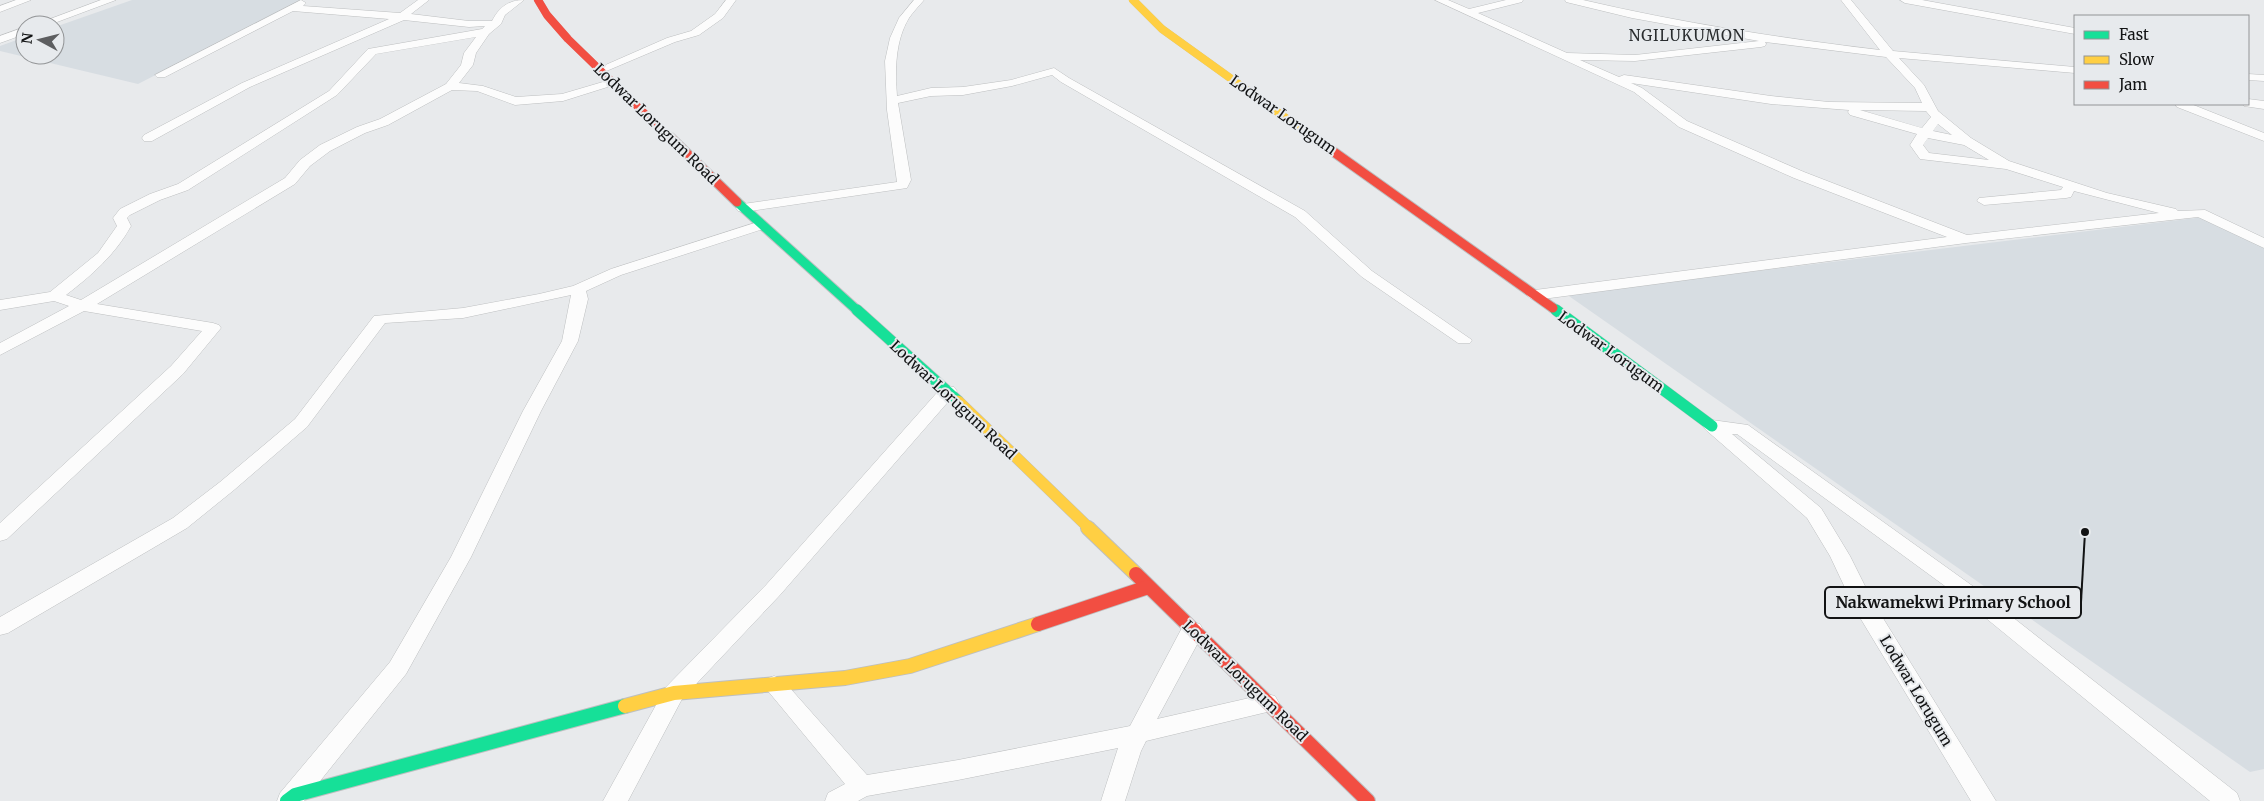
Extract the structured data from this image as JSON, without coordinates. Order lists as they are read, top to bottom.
{
  "streets": {
    "main road": ["Lodwar Lorugum", "Lodwar Lorugum Road"]
  },
  "districts": ["NGILUKUMON"],
  "places": ["Nakwamekwi Primary School"],
  "legend": ["Fast", "Slow", "Jam"],
  "north": "left"
}
